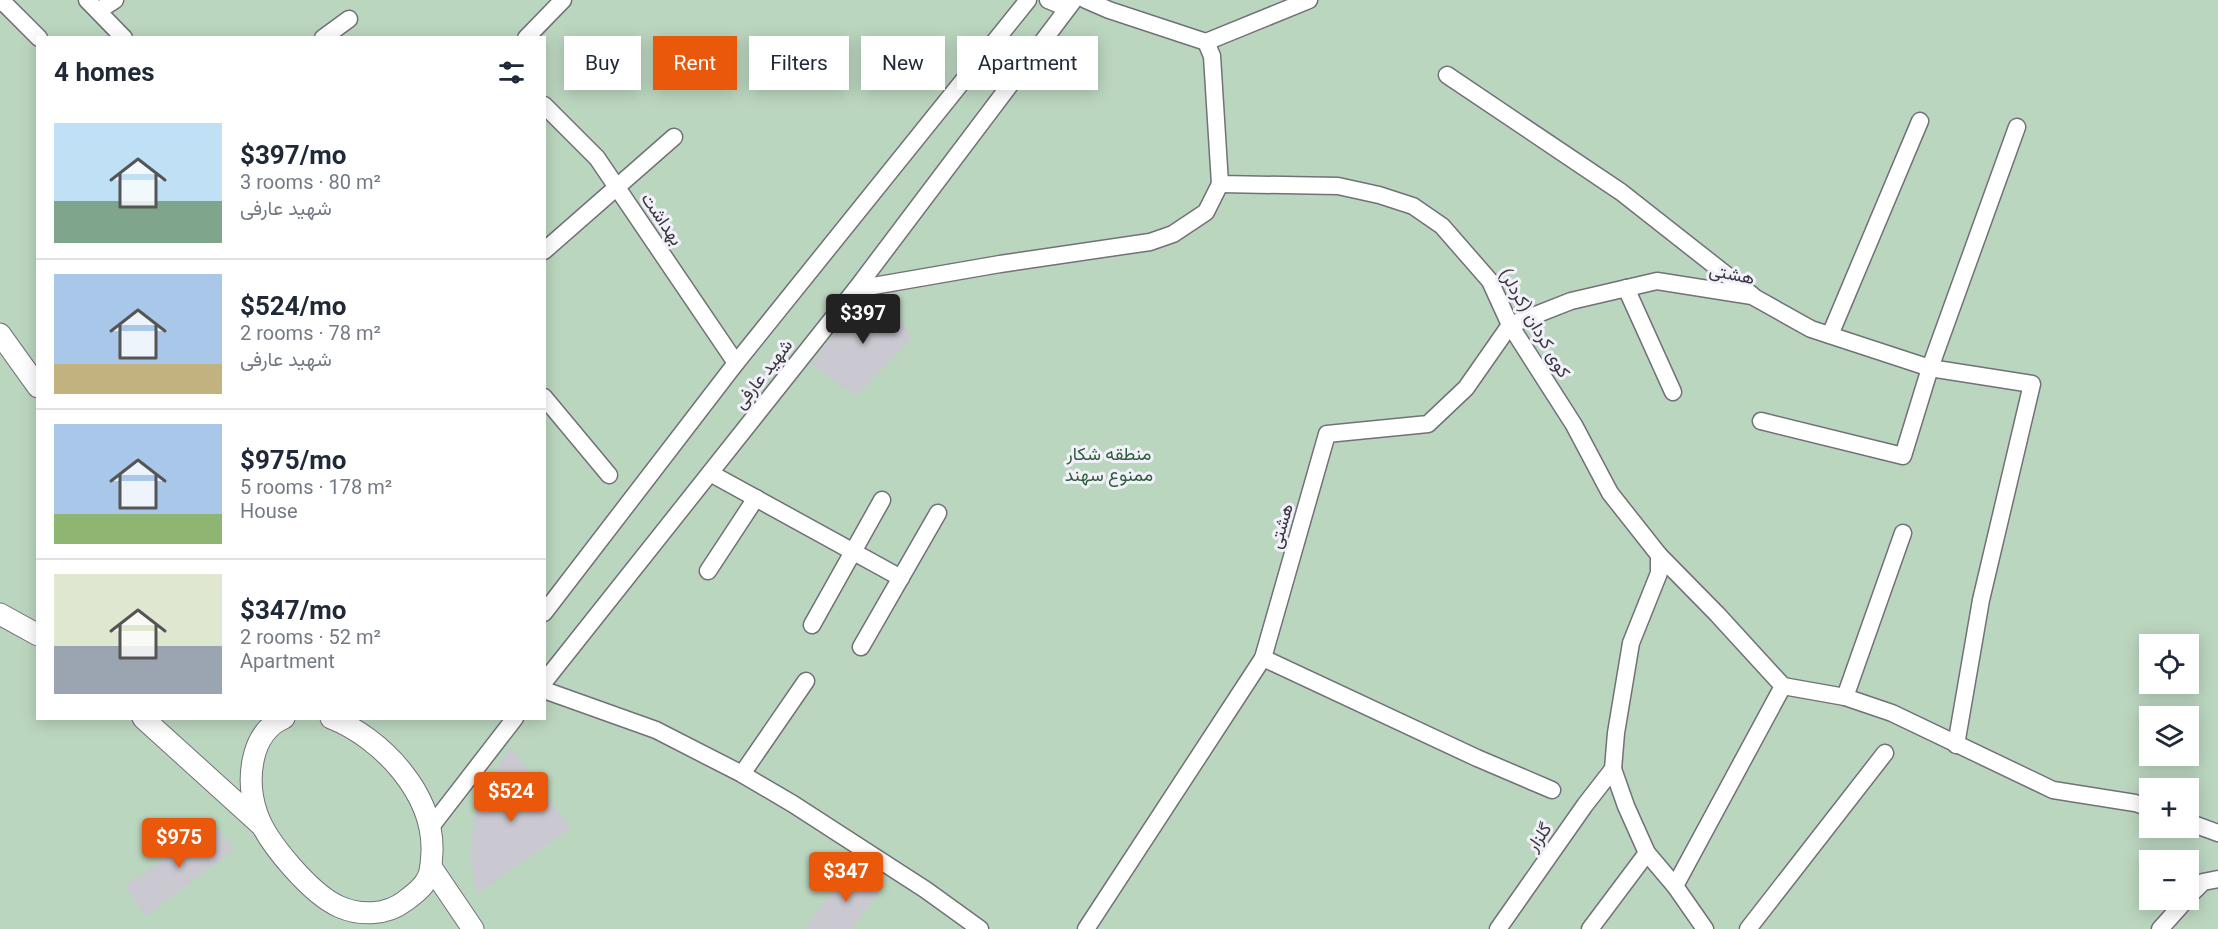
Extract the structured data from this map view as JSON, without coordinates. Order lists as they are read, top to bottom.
{
  "streets": {
    "street": [
      "بهداشت",
      "هشتی",
      "کوی کردان (کردلر)",
      "شهید عارفی",
      "گلزار"
    ]
  },
  "crossings": [
    ["بهداشت", "شهید عارفی"],
    ["هشتی", "کوی کردان (کردلر)"]
  ],
  "parks": ["منطقه شکار ممنوع سهند"],
  "page": {
    "chip": [
      "Buy",
      "Rent",
      "Filters",
      "New",
      "Apartment"
    ],
    "heading": "4 homes",
    "list": [
      {
        "name": "$397/mo",
        "note": "3 rooms · 80 m² · شهید عارفی"
      },
      {
        "name": "$524/mo",
        "note": "2 rooms · 78 m² · شهید عارفی"
      },
      {
        "name": "$975/mo",
        "note": "5 rooms · 178 m² · House"
      },
      {
        "name": "$347/mo",
        "note": "2 rooms · 52 m² · Apartment"
      }
    ],
    "price": [
      "$397",
      "$524",
      "$975",
      "$347"
    ],
    "map_buttons": ["+", "−"]
  }
}
